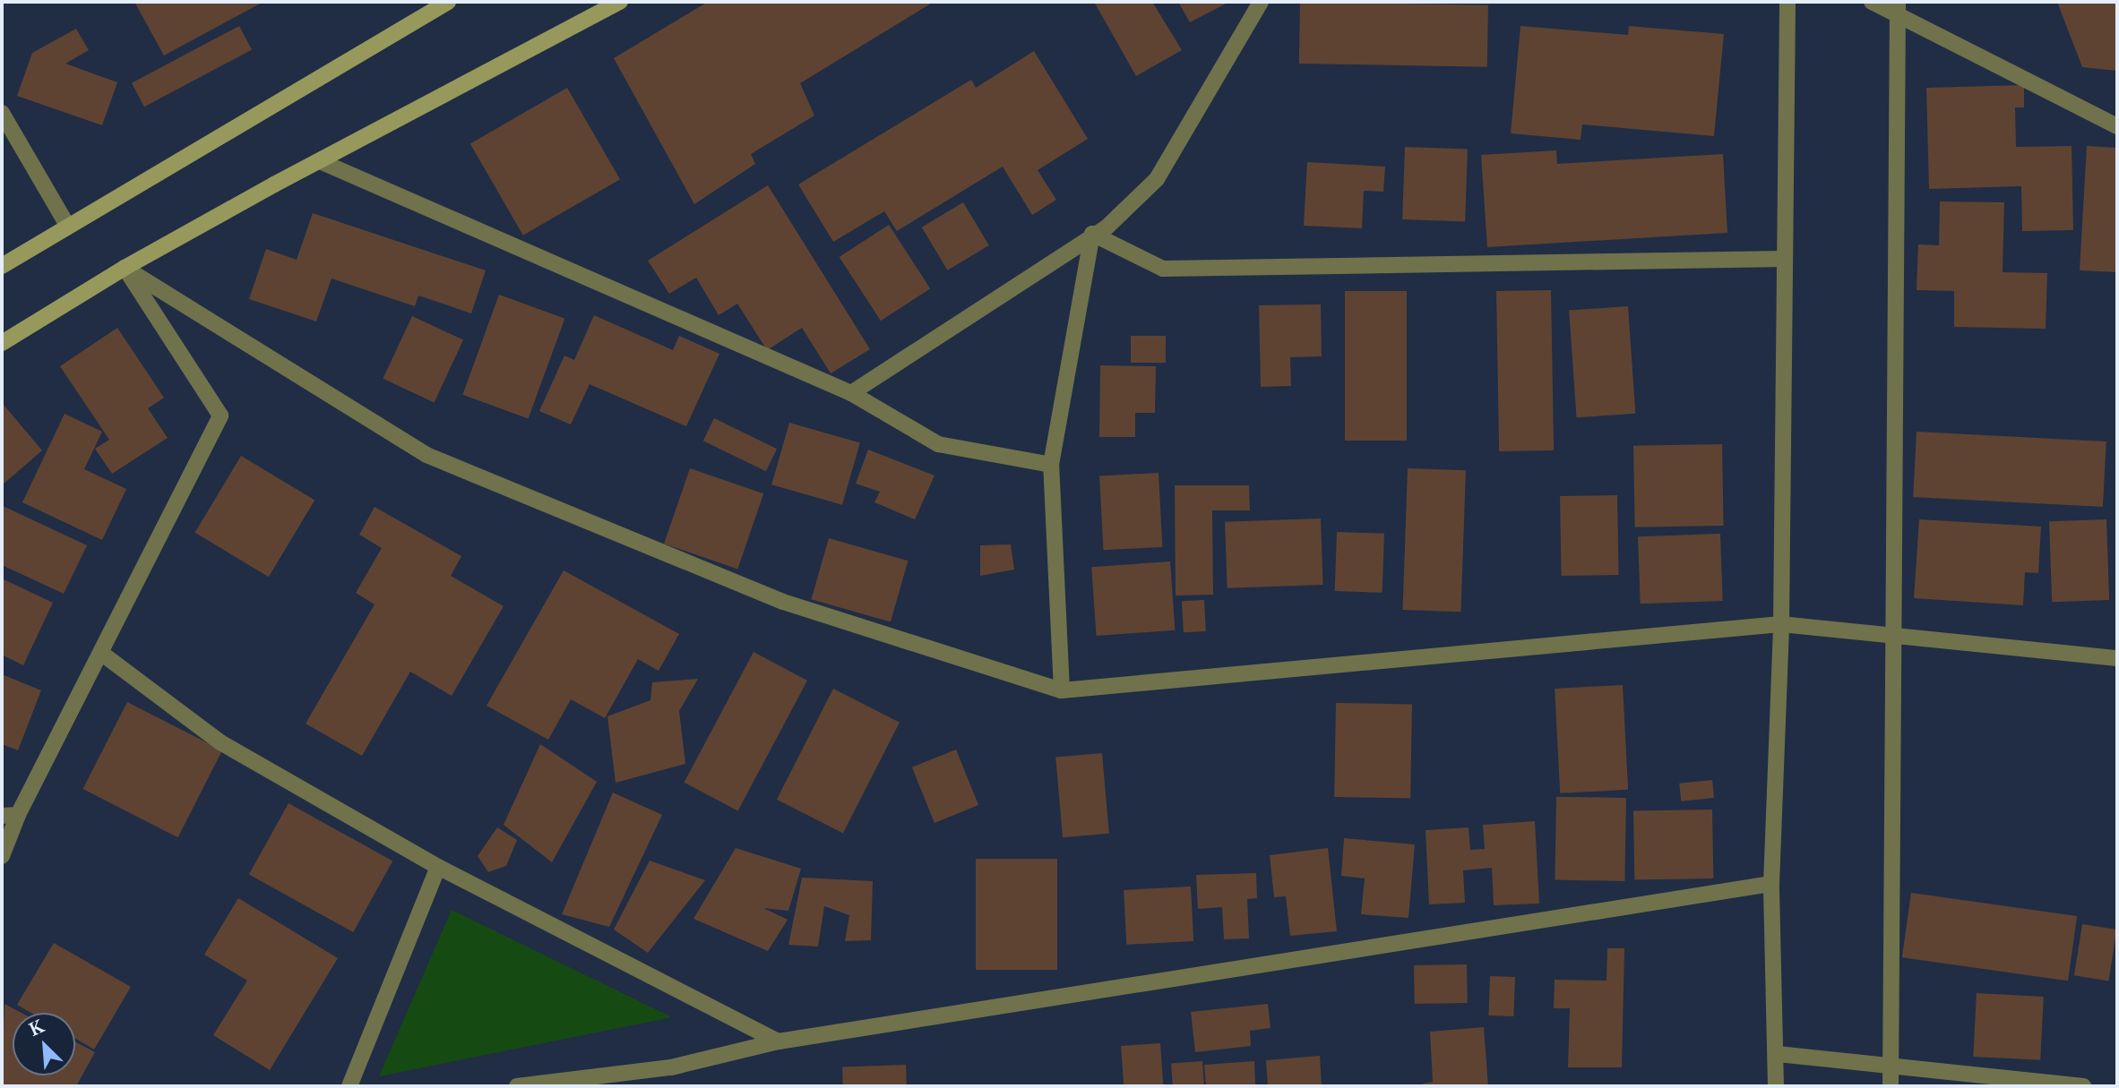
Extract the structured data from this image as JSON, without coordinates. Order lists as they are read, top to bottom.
{
  "north": "top left"
}
